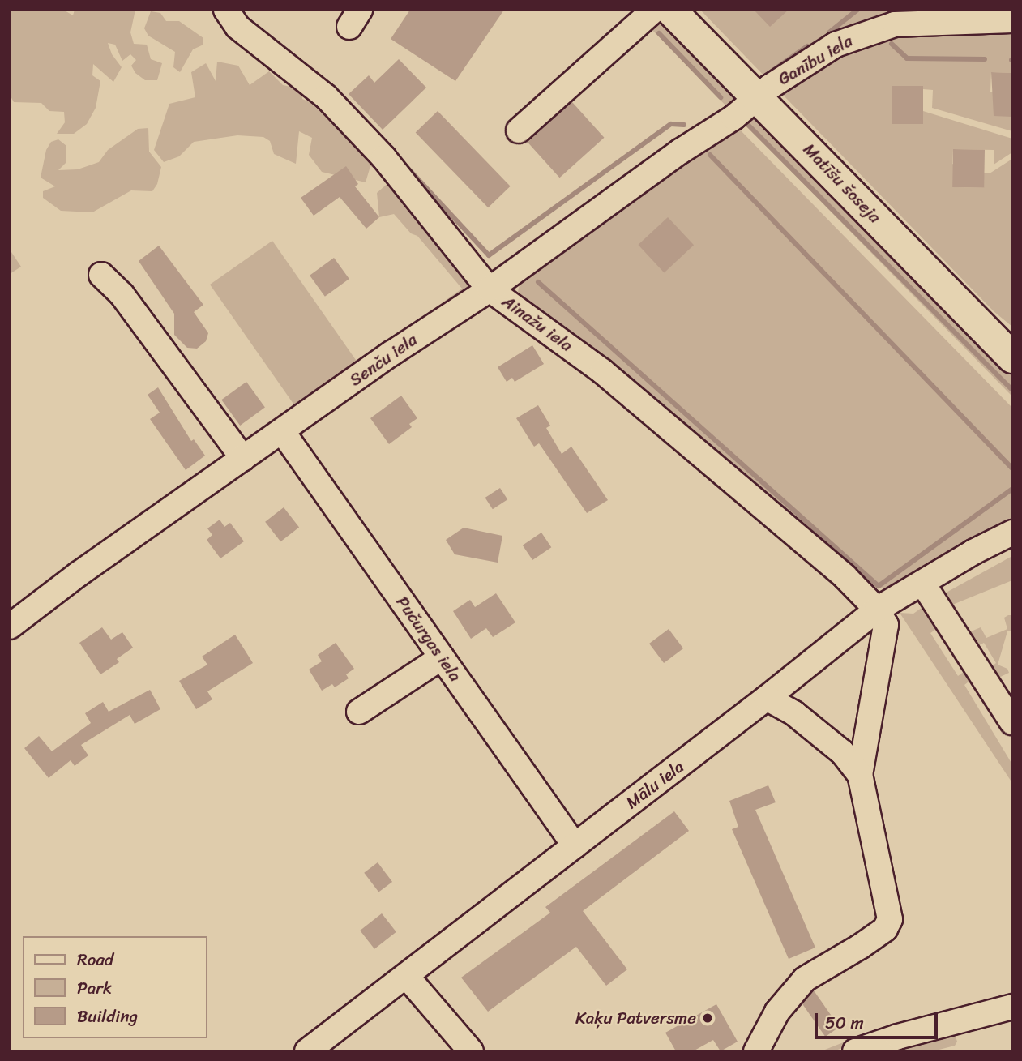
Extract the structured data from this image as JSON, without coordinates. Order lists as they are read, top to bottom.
{
  "streets": {
    "main road": ["Matīšu šoseja"],
    "street": [
      "Ganību iela",
      "Ainažu iela",
      "Senču iela",
      "Pučurgas iela",
      "Mālu iela"
    ]
  },
  "crossings": [
    ["Ganību iela", "Matīšu šoseja"],
    ["Ganību iela", "Senču iela"],
    ["Matīšu šoseja", "Senču iela"],
    ["Ainažu iela", "Senču iela"],
    ["Ainažu iela", "Mālu iela"],
    ["Senču iela", "Pučurgas iela"],
    ["Pučurgas iela", "Mālu iela"]
  ],
  "places": ["Kaķu Patversme"],
  "legend": ["Road", "Park", "Building"],
  "scale_bar": "50 m"
}
